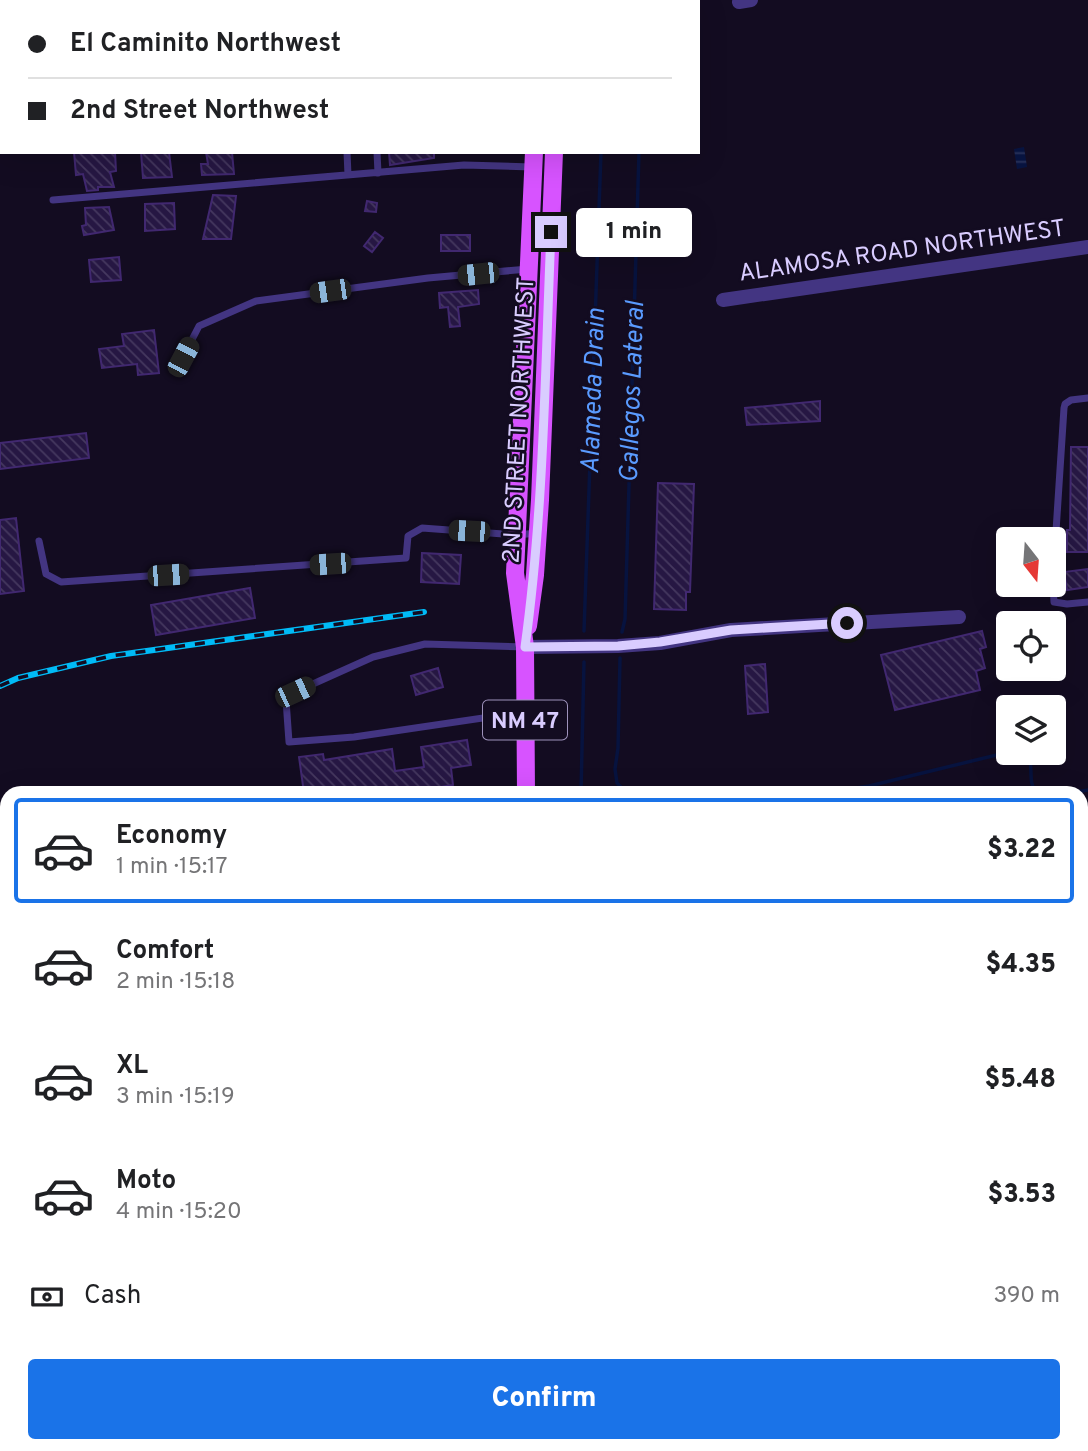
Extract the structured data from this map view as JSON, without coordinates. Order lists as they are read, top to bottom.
{
  "streets": {
    "main road": ["2ND STREET NORTHWEST", "NM 47"],
    "street": ["ALAMOSA ROAD NORTHWEST"]
  },
  "water": ["Alameda Drain", "Gallegos Lateral"],
  "north": "bottom",
  "page": {
    "banner": ["El Caminito Northwest", "2nd Street Northwest"],
    "bubble": "1 min",
    "list": [
      {
        "name": "Economy",
        "note": "1 min · 15:17",
        "value": "$3.22"
      },
      {
        "name": "Comfort",
        "note": "2 min · 15:18",
        "value": "$4.35"
      },
      {
        "name": "XL",
        "note": "3 min · 15:19",
        "value": "$5.48"
      },
      {
        "name": "Moto",
        "note": "4 min · 15:20",
        "value": "$3.53"
      }
    ],
    "pay": ["Cash", "390 m"],
    "buttons": "Confirm"
  }
}
